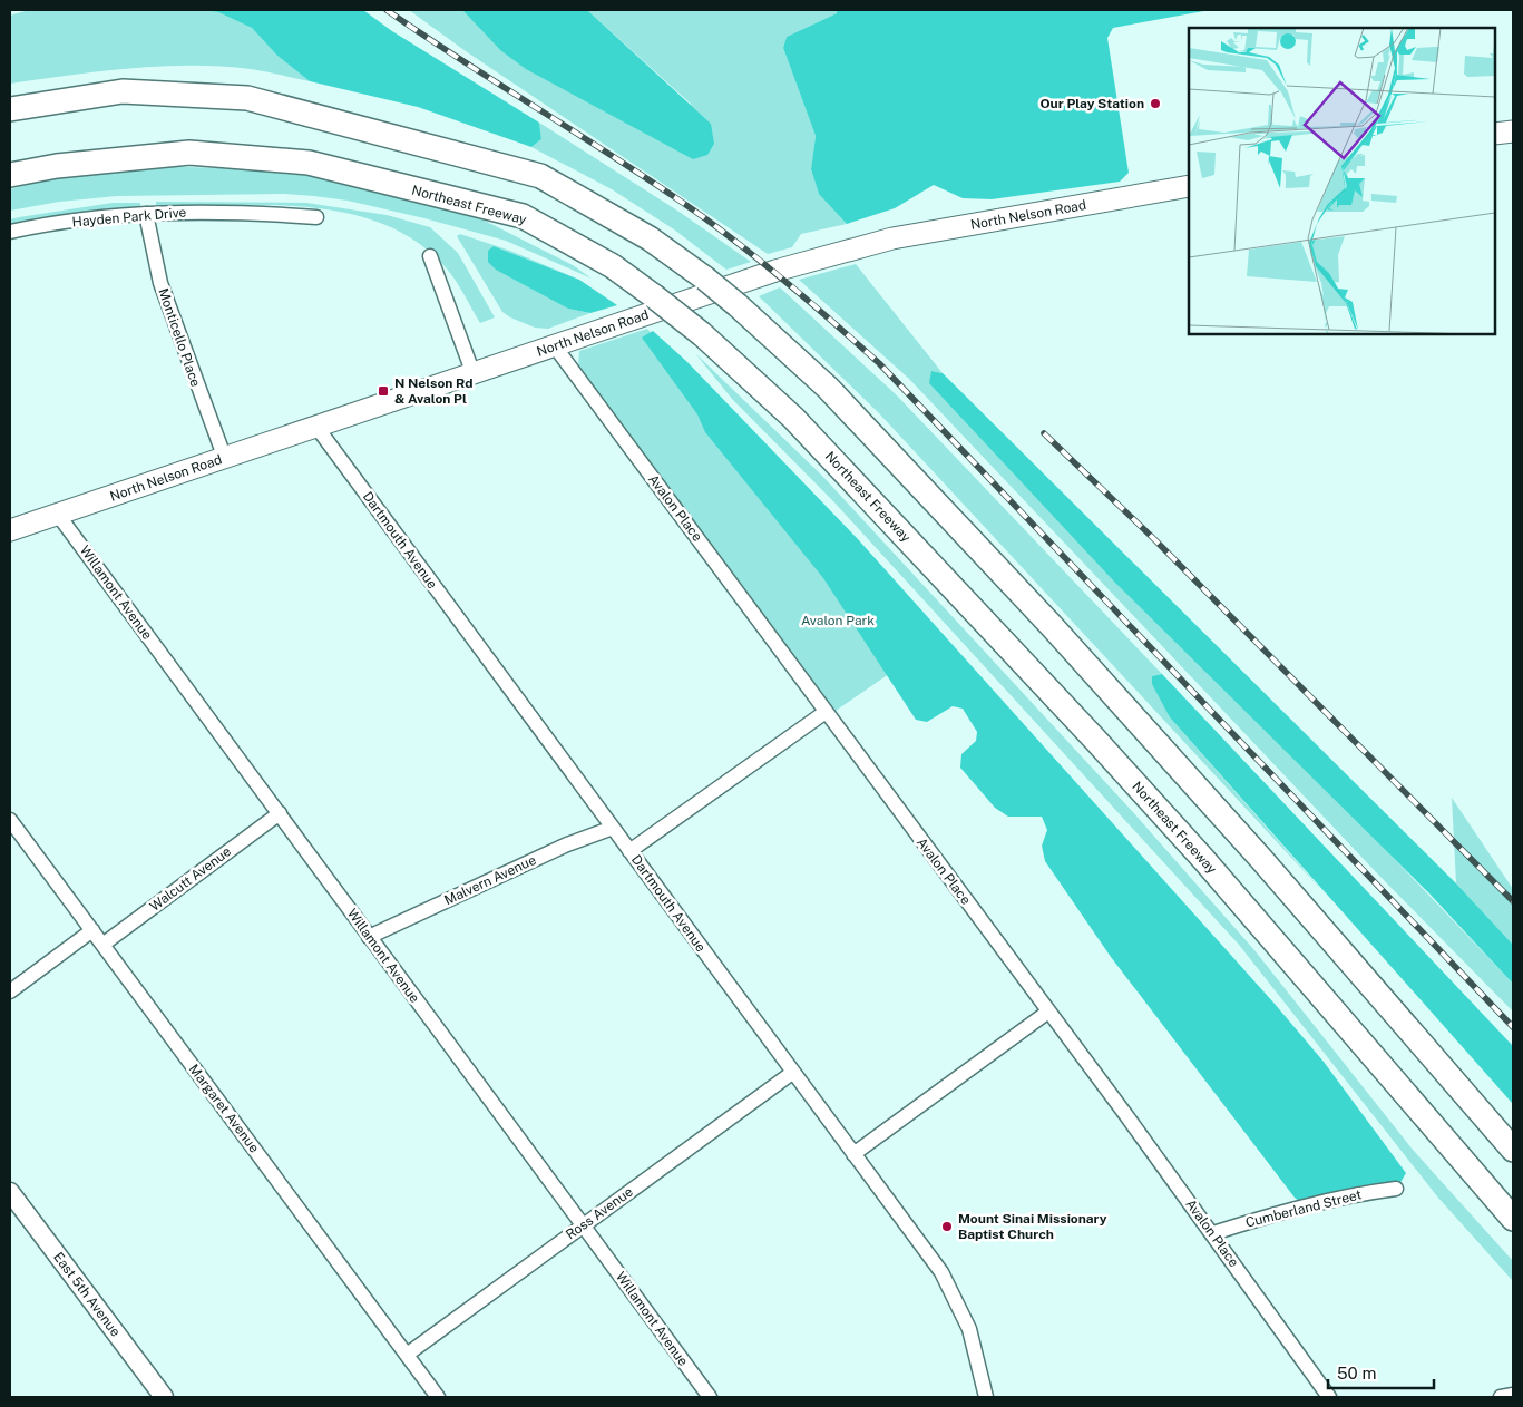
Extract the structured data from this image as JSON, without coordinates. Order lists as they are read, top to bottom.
{
  "streets": {
    "highway": ["Northeast Freeway"],
    "main road": ["North Nelson Road", "East 5th Avenue"],
    "street": [
      "Hayden Park Drive",
      "Monticello Place",
      "Avalon Place",
      "Dartmouth Avenue",
      "Willamont Avenue",
      "Walcutt Avenue",
      "Malvern Avenue",
      "Margaret Avenue",
      "Cumberland Street",
      "Ross Avenue"
    ]
  },
  "crossings": [
    ["North Nelson Road", "Monticello Place"],
    ["North Nelson Road", "Avalon Place"],
    ["North Nelson Road", "Dartmouth Avenue"],
    ["North Nelson Road", "Willamont Avenue"],
    ["Hayden Park Drive", "Monticello Place"],
    ["Avalon Place", "Cumberland Street"],
    ["Dartmouth Avenue", "Malvern Avenue"],
    ["Dartmouth Avenue", "Ross Avenue"],
    ["Willamont Avenue", "Walcutt Avenue"],
    ["Willamont Avenue", "Malvern Avenue"],
    ["Willamont Avenue", "Ross Avenue"],
    ["Walcutt Avenue", "Margaret Avenue"],
    ["Margaret Avenue", "Ross Avenue"]
  ],
  "parks": ["Avalon Park"],
  "places": {
    "other": ["Our Play Station", "Mount Sinai Missionary Baptist Church"],
    "transit": ["N Nelson Rd & Avalon Pl"]
  },
  "scale_bar": "50 m"
}
